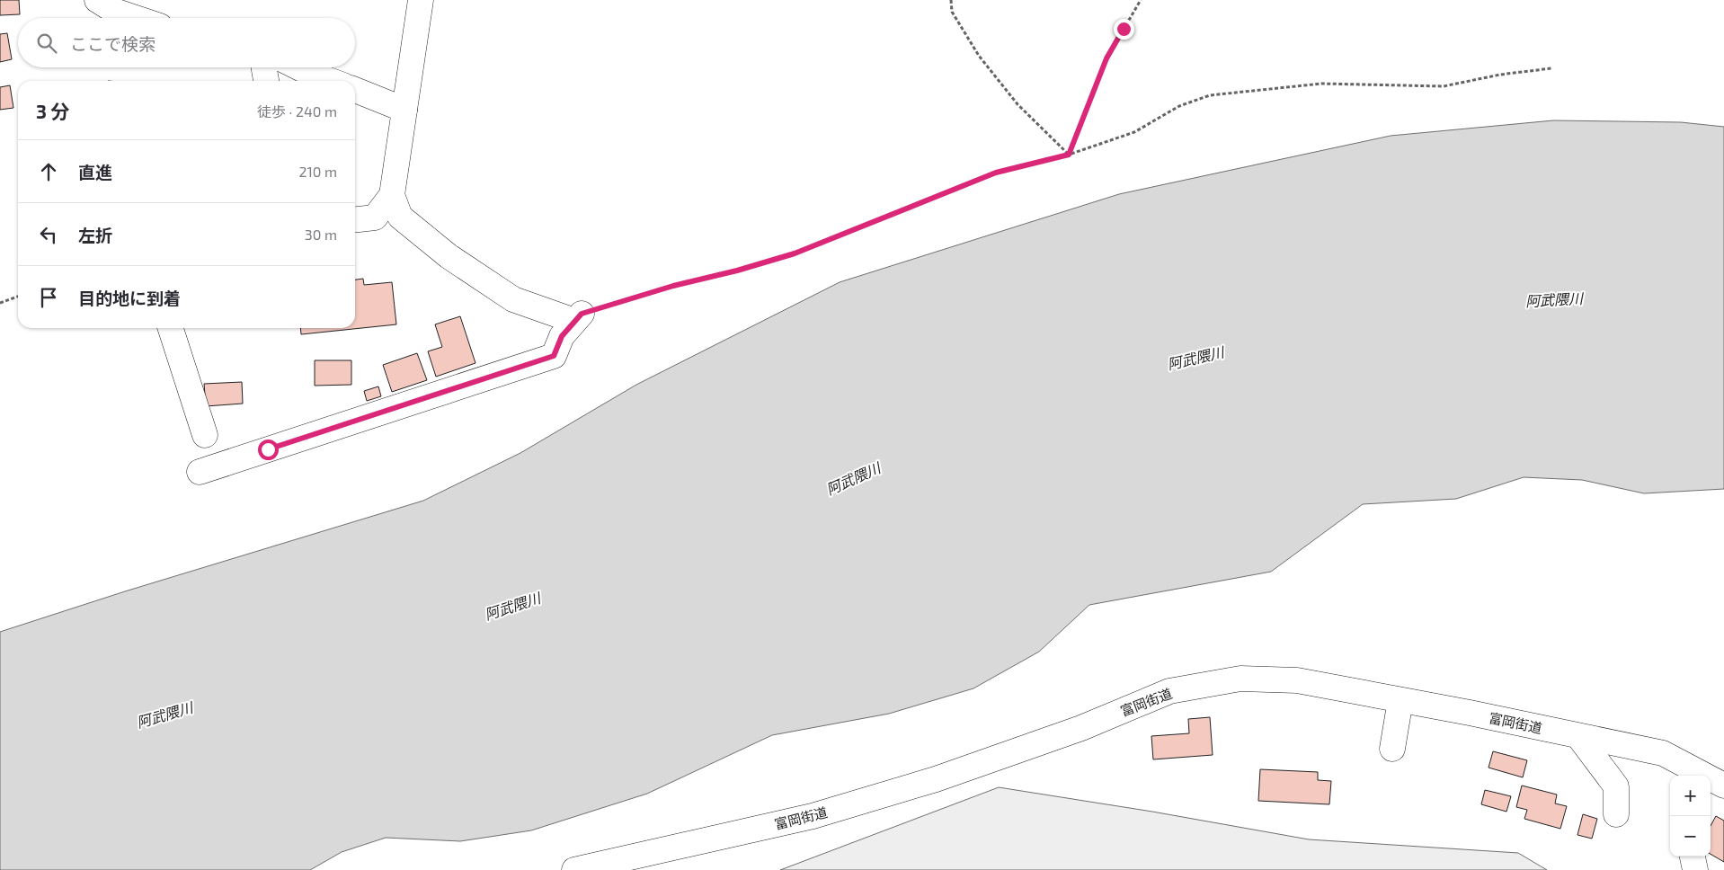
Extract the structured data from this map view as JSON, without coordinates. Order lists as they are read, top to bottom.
{
  "streets": {
    "street": ["富岡街道"]
  },
  "water": ["阿武隈川"],
  "page": {
    "search": "ここで検索",
    "heading": ["3 分", "徒歩 · 240 m"],
    "list": [
      ["直進", "210 m"],
      ["左折", "30 m"],
      "目的地に到着"
    ],
    "map_buttons": ["+", "−"]
  }
}
